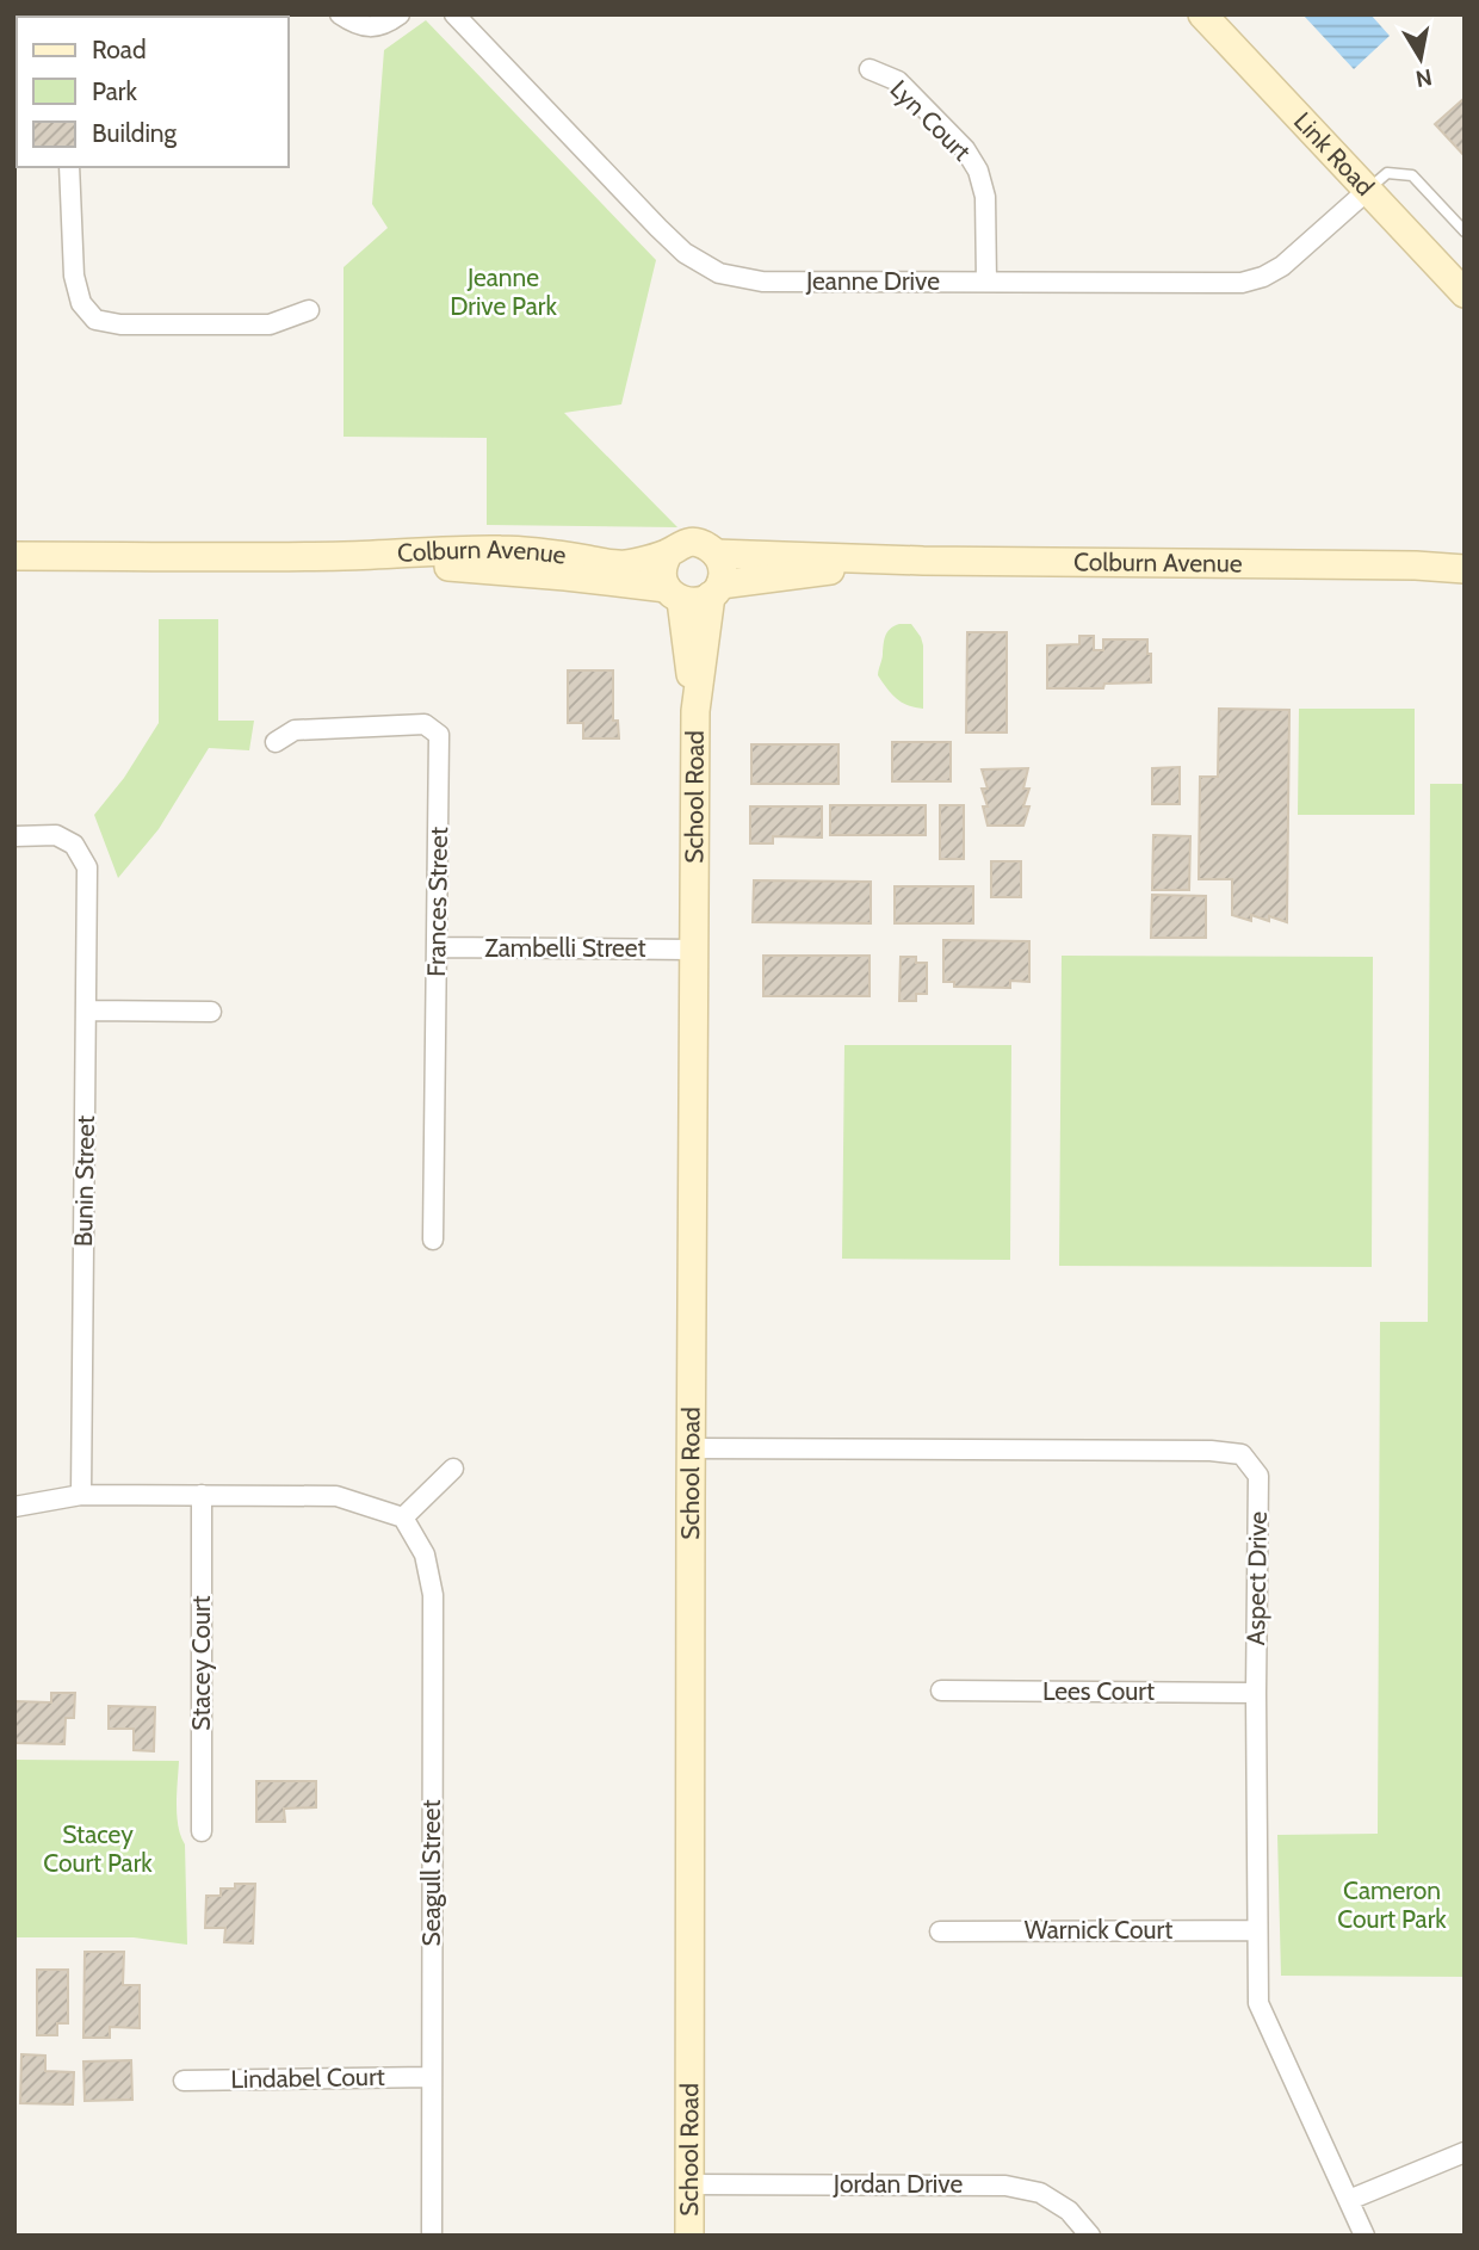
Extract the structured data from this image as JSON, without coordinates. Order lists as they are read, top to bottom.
{
  "streets": {
    "street": [
      "Lyn Court",
      "Link Road",
      "Jeanne Drive",
      "Colburn Avenue",
      "School Road",
      "Frances Street",
      "Zambelli Street",
      "Bunin Street",
      "Aspect Drive",
      "Stacey Court",
      "Lees Court",
      "Seagull Street",
      "Warnick Court",
      "Lindabel Court",
      "Jordan Drive"
    ]
  },
  "crossings": [
    ["Lyn Court", "Jeanne Drive"],
    ["Link Road", "Jeanne Drive"],
    ["Colburn Avenue", "School Road"],
    ["School Road", "Zambelli Street"],
    ["School Road", "Aspect Drive"],
    ["School Road", "Jordan Drive"],
    ["Frances Street", "Zambelli Street"],
    ["Aspect Drive", "Lees Court"],
    ["Aspect Drive", "Warnick Court"],
    ["Seagull Street", "Lindabel Court"]
  ],
  "parks": ["Jeanne Drive Park", "Stacey Court Park", "Cameron Court Park"],
  "legend": ["Road", "Park", "Building"],
  "north": "bottom"
}
